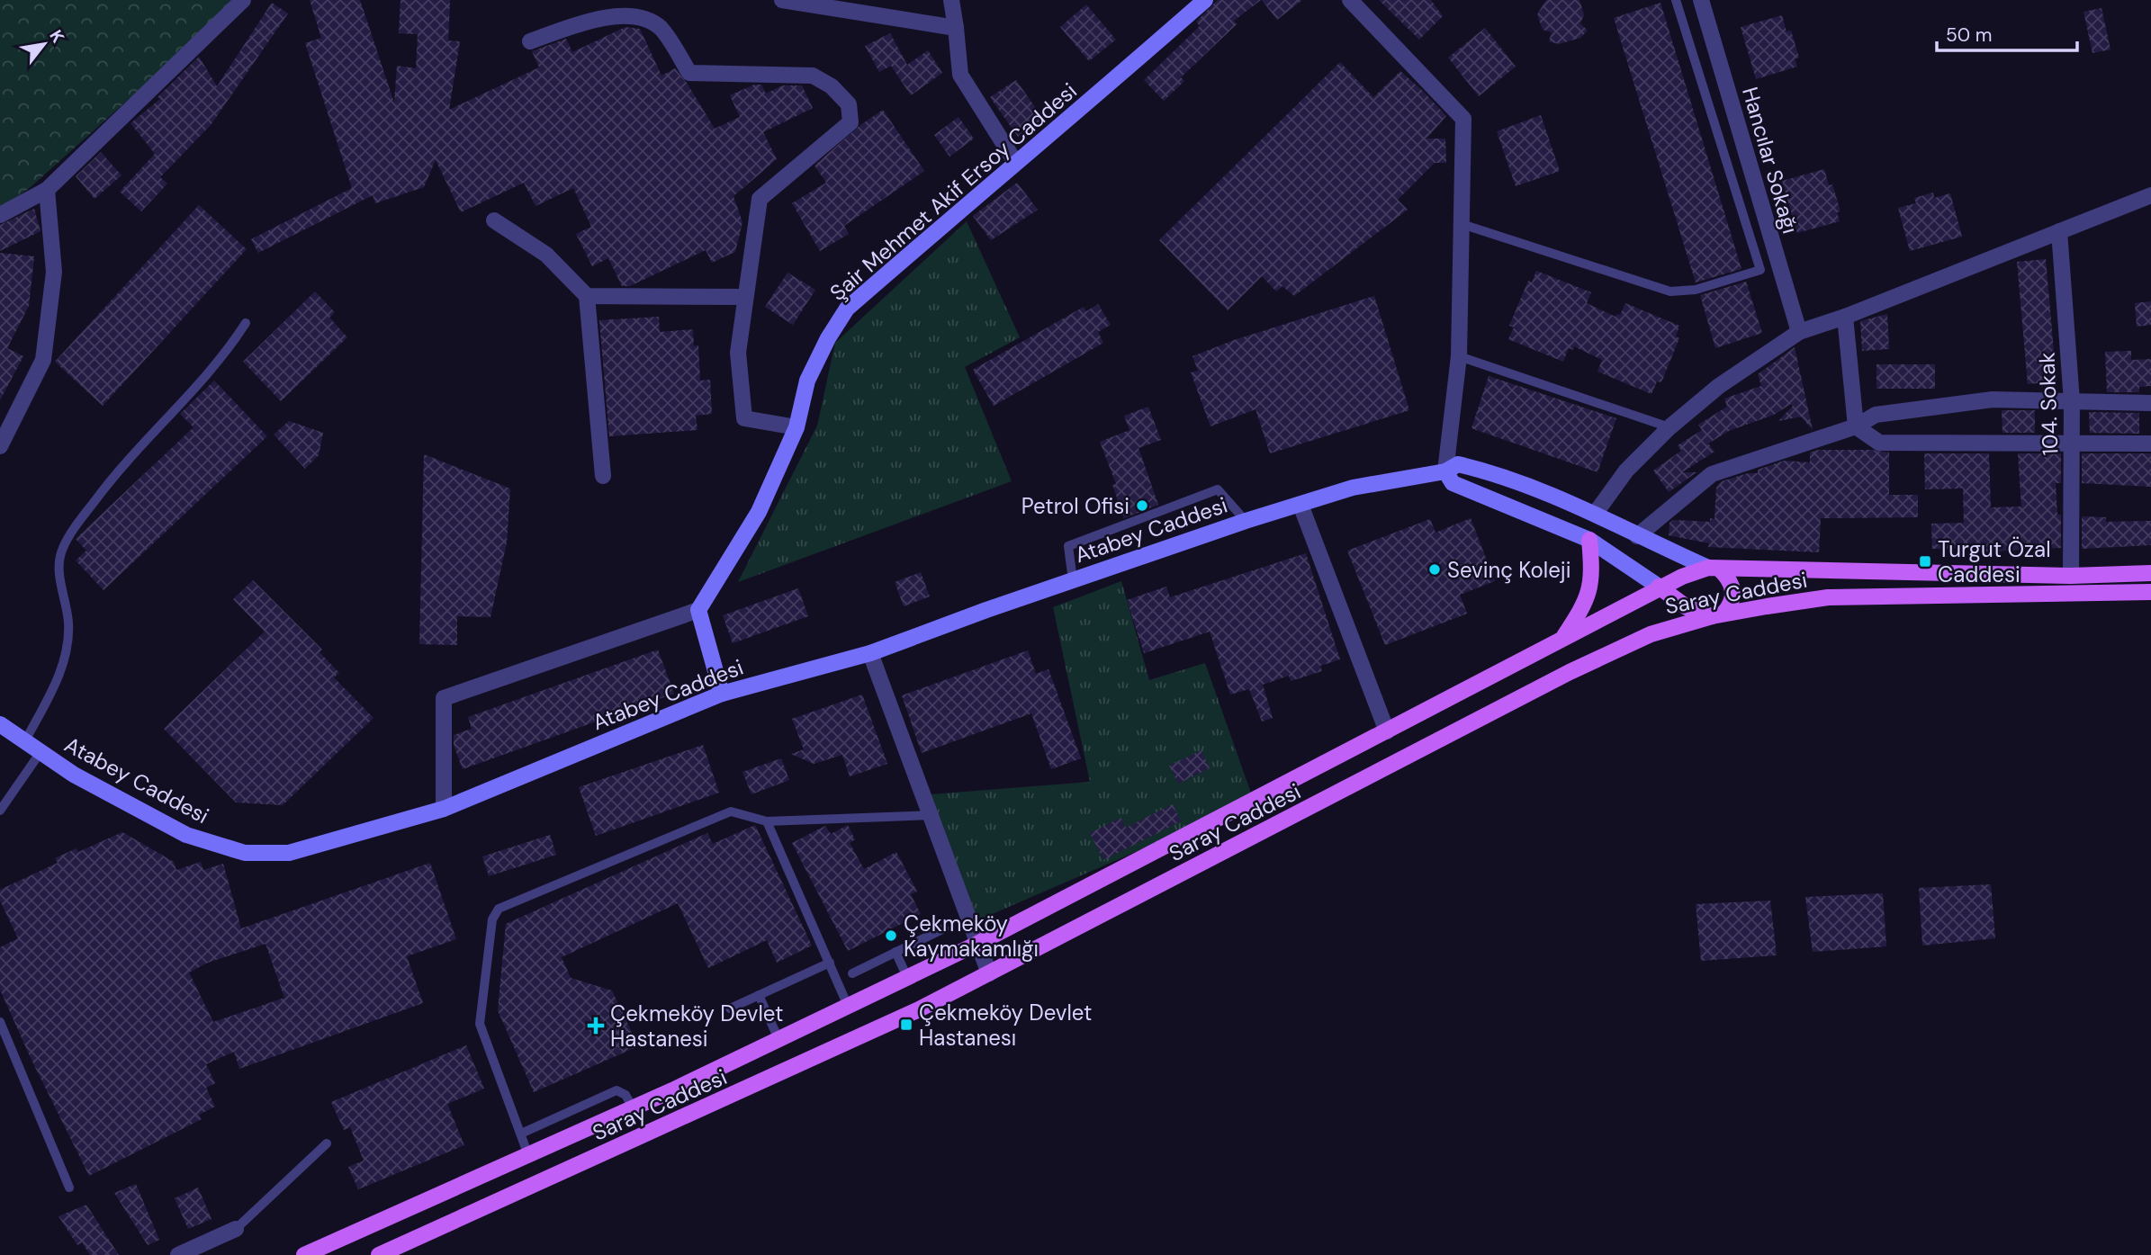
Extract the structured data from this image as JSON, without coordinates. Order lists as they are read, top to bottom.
{
  "streets": {
    "main road": ["Şair Mehmet Akif Ersoy Caddesi", "Atabey Caddesi", "Saray Caddesi"],
    "street": ["Hancılar Sokağı", "104. Sokak"]
  },
  "crossings": [
    ["104. Sokak", "Saray Caddesi"],
    ["Atabey Caddesi", "Saray Caddesi"]
  ],
  "places": {
    "other": ["Petrol Ofisi", "Sevinç Koleji", "Çekmeköy Kaymakamlığı"],
    "transit": ["Turgut Özal Caddesi", "Çekmeköy Devlet Hastanesı"],
    "health": ["Çekmeköy Devlet Hastanesi"]
  },
  "scale_bar": "50 m",
  "north": "top right"
}
